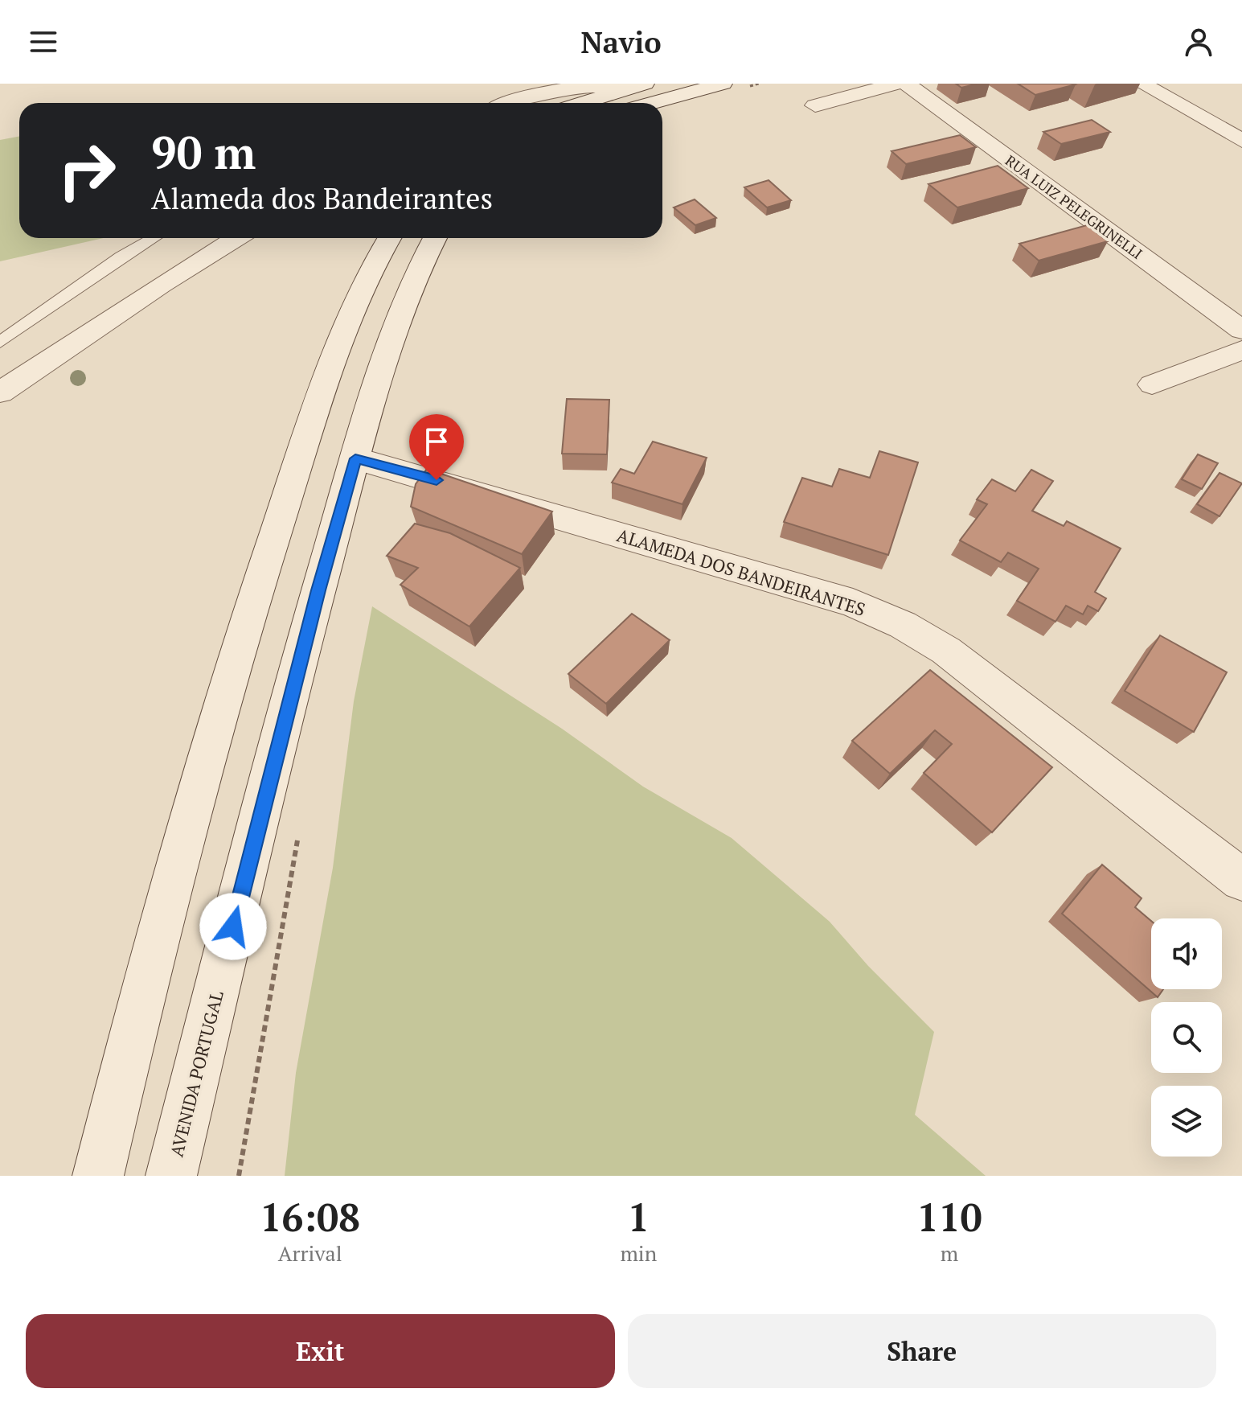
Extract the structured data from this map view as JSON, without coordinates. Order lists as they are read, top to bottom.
{
  "streets": {
    "street": ["RUA LUIZ PELEGRINELLI", "ALAMEDA DOS BANDEIRANTES", "AVENIDA PORTUGAL"]
  },
  "crossings": [
    ["ALAMEDA DOS BANDEIRANTES", "AVENIDA PORTUGAL"]
  ],
  "page": {
    "header": "Navio",
    "turn": ["90 m", "Alameda dos Bandeirantes"],
    "eta": [
      "16:08",
      "Arrival",
      "1",
      "min",
      "110",
      "m"
    ],
    "buttons": ["Exit", "Share"]
  }
}
